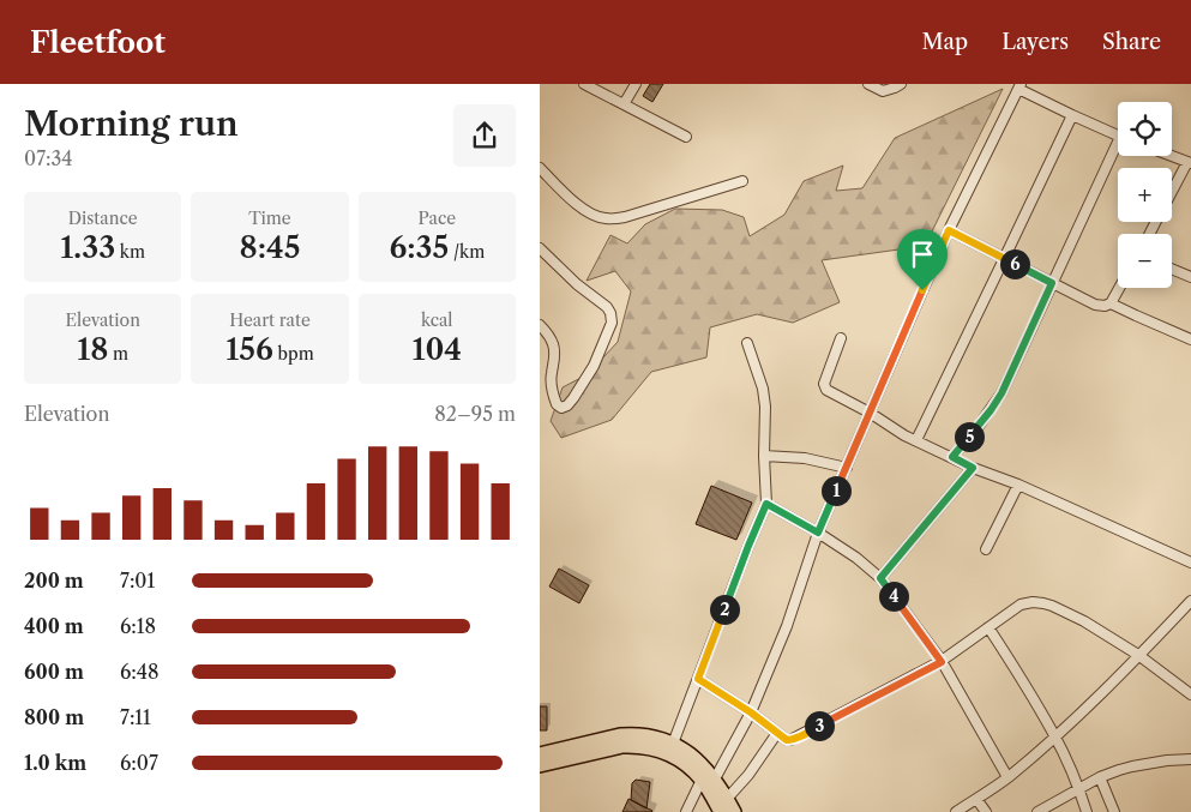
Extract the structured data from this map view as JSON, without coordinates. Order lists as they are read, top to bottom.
{
  "page": {
    "header": "Fleetfoot",
    "nav": ["Map", "Layers", "Share"],
    "heading": ["Morning run", "07:34"],
    "map_buttons": ["+", "−"],
    "stats": [
      ["Distance", "1.33 km"],
      ["Time", "8:45"],
      ["Pace", "6:35 /km"],
      ["Elevation", "18 m"],
      ["Heart rate", "156 bpm"],
      ["kcal", "104"]
    ],
    "pins": [
      "6",
      "5",
      "1",
      "4",
      "2",
      "3"
    ],
    "chart": ["Elevation", "82–95 m"],
    "list": [
      {
        "name": "200 m",
        "note": "7:01"
      },
      {
        "name": "400 m",
        "note": "6:18"
      },
      {
        "name": "600 m",
        "note": "6:48"
      },
      {
        "name": "800 m",
        "note": "7:11"
      },
      {
        "name": "1.0 km",
        "note": "6:07"
      }
    ]
  }
}
